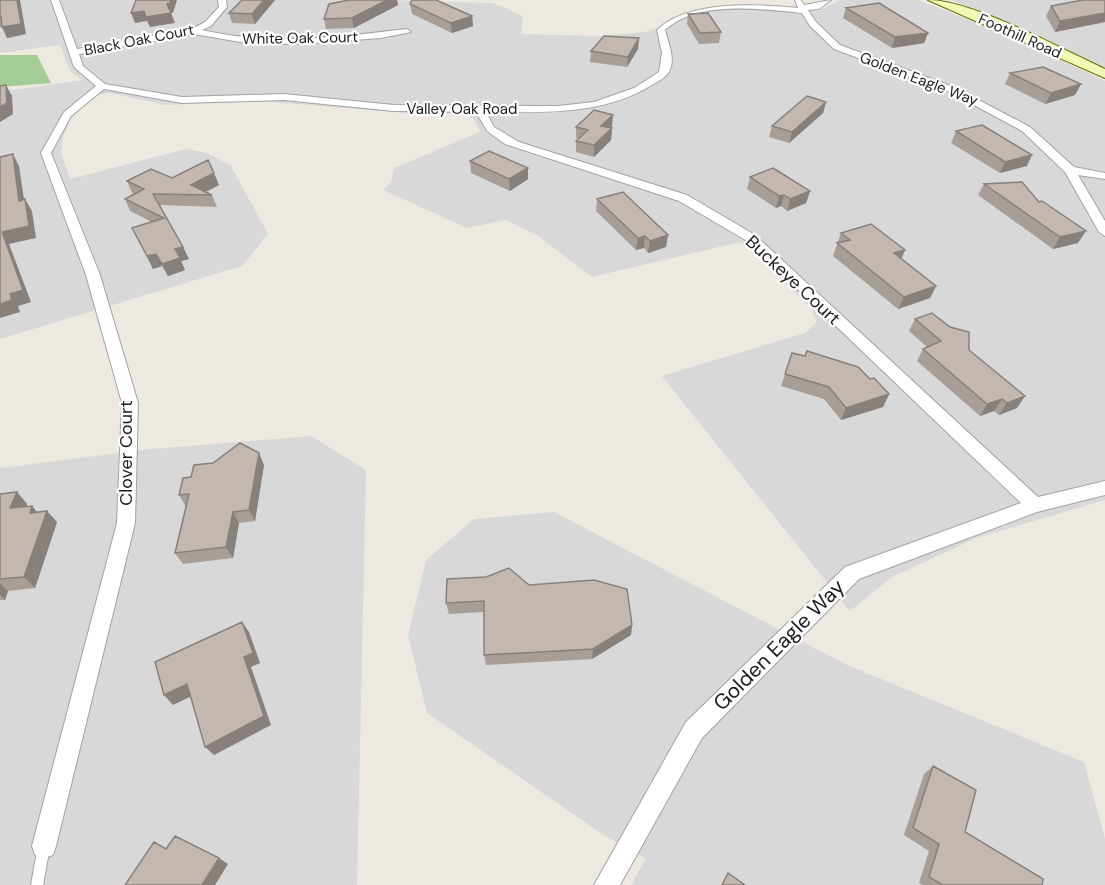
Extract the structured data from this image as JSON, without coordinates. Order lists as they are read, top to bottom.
{
  "streets": {
    "main road": ["Foothill Road"],
    "street": [
      "White Oak Court",
      "Black Oak Court",
      "Golden Eagle Way",
      "Valley Oak Road",
      "Buckeye Court",
      "Clover Court"
    ]
  },
  "crossings": [
    ["White Oak Court", "Black Oak Court"],
    ["Black Oak Court", "Valley Oak Road"],
    ["Golden Eagle Way", "Valley Oak Road"],
    ["Golden Eagle Way", "Buckeye Court"],
    ["Valley Oak Road", "Buckeye Court"],
    ["Valley Oak Road", "Clover Court"]
  ]
}
